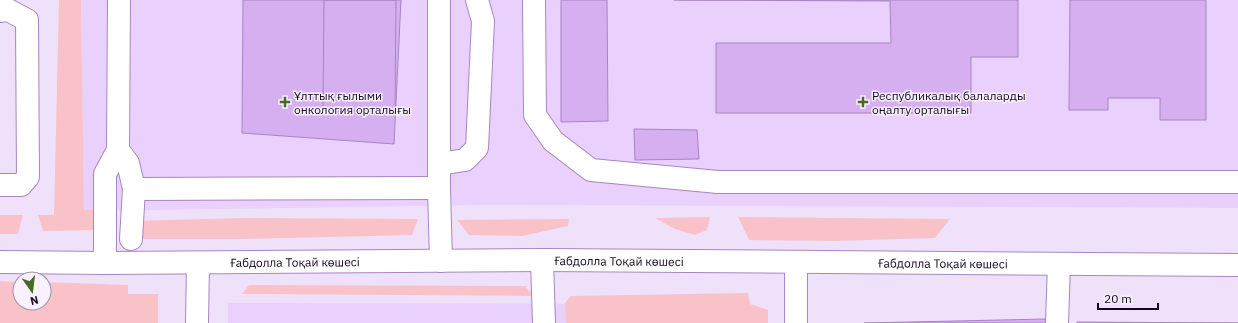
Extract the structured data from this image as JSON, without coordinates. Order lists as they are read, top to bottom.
{
  "streets": {
    "street": ["Ғабдолла Тоқай көшесі"]
  },
  "places": {
    "health": ["Ұлттық ғылыми онкология орталығы", "Республикалық балаларды оңалту орталығы"]
  },
  "scale_bar": "20 m",
  "north": "bottom"
}
